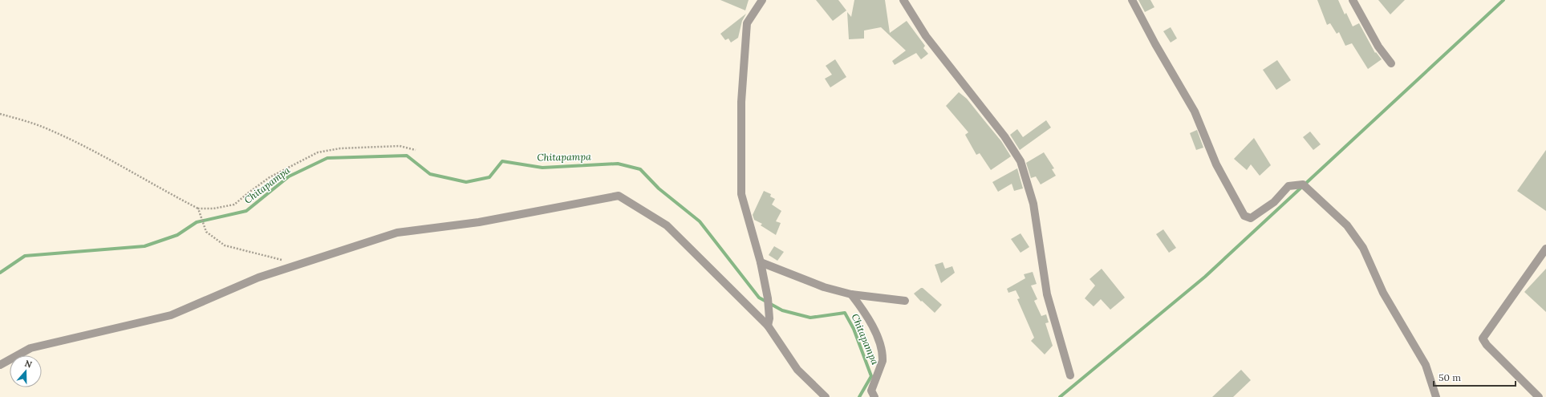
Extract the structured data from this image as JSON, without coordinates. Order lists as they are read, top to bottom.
{
  "water": ["Chitapampa"],
  "scale_bar": "50 m",
  "north": "top"
}
